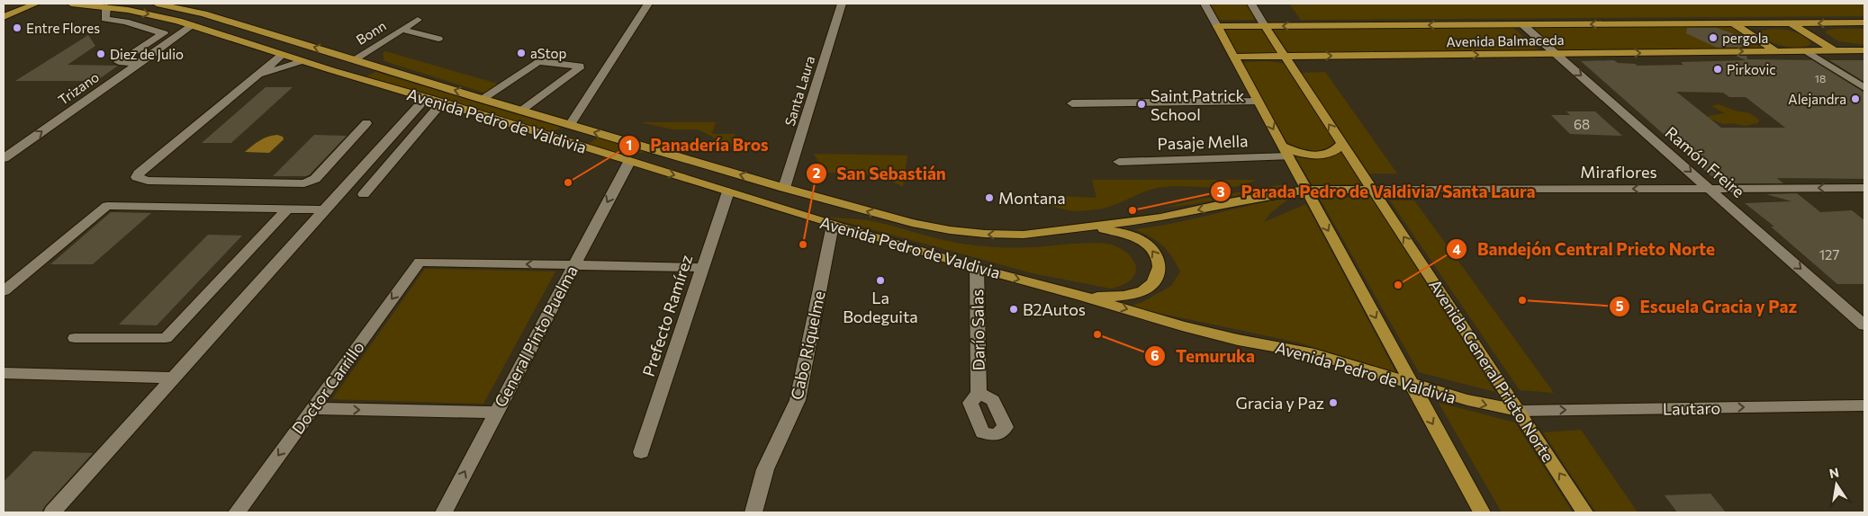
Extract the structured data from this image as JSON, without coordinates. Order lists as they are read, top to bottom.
{
  "streets": {
    "main road": ["Avenida Balmaceda", "Avenida Pedro de Valdivia", "Avenida General Prieto Norte"],
    "street": [
      "Bonn",
      "Trizano",
      "Santa Laura",
      "Pasaje Mella",
      "Ramón Freire",
      "Miraflores",
      "Prefecto Ramírez",
      "Darío Salas",
      "General Pinto Puelma",
      "Cabo Riquelme",
      "Doctor Carrillo",
      "Lautaro"
    ]
  },
  "crossings": [
    ["Bonn", "Avenida Pedro de Valdivia"],
    ["Avenida Balmaceda", "Ramón Freire"],
    ["Avenida Balmaceda", "Avenida General Prieto Norte"],
    ["Trizano", "Avenida Pedro de Valdivia"],
    ["Santa Laura", "Avenida Pedro de Valdivia"],
    ["Avenida Pedro de Valdivia", "Miraflores"],
    ["Avenida Pedro de Valdivia", "Prefecto Ramírez"],
    ["Avenida Pedro de Valdivia", "Darío Salas"],
    ["Avenida Pedro de Valdivia", "General Pinto Puelma"],
    ["Avenida Pedro de Valdivia", "Cabo Riquelme"],
    ["Avenida Pedro de Valdivia", "Avenida General Prieto Norte"],
    ["Avenida Pedro de Valdivia", "Lautaro"],
    ["Ramón Freire", "Miraflores"],
    ["Miraflores", "Avenida General Prieto Norte"],
    ["General Pinto Puelma", "Doctor Carrillo"],
    ["Avenida General Prieto Norte", "Lautaro"]
  ],
  "one_way": [
    "Trizano",
    "Ramón Freire",
    "Miraflores",
    "Avenida General Prieto Norte",
    "Lautaro"
  ],
  "places": [
    "Entre Flores",
    "pergola",
    "aStop",
    "Diez de Julio",
    "Pirkovic",
    "Alejandra",
    "Saint Patrick School",
    "Panadería Bros",
    "Montana",
    "Parada Pedro de Valdivia/Santa Laura",
    "San Sebastián",
    "La Bodeguita",
    "Bandejón Central Prieto Norte",
    "Escuela Gracia y Paz",
    "B2Autos",
    "Temuruka",
    "Gracia y Paz"
  ],
  "house_numbers": ["18", "68", "127"],
  "north": "top"
}
